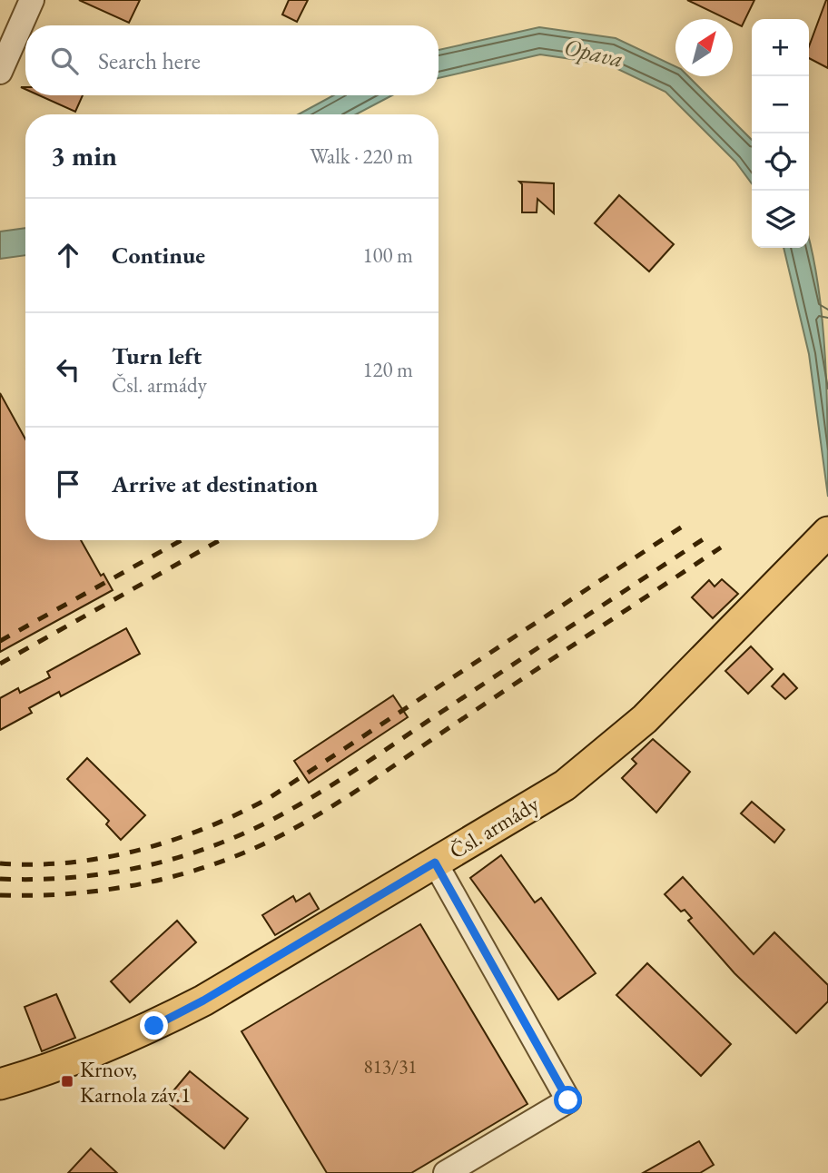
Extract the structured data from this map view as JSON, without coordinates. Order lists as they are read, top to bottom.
{
  "streets": {
    "main road": ["Čsl. armády"]
  },
  "water": ["Opava"],
  "places": {
    "transit": ["Krnov, Karnola záv.1"]
  },
  "house_numbers": ["813/31"],
  "north": "top right",
  "page": {
    "map_buttons": ["+", "−"],
    "search": "Search here",
    "heading": ["3 min", "Walk · 220 m"],
    "list": [
      ["Continue", "100 m"],
      ["Turn left", "Čsl. armády", "120 m"],
      "Arrive at destination"
    ]
  }
}
